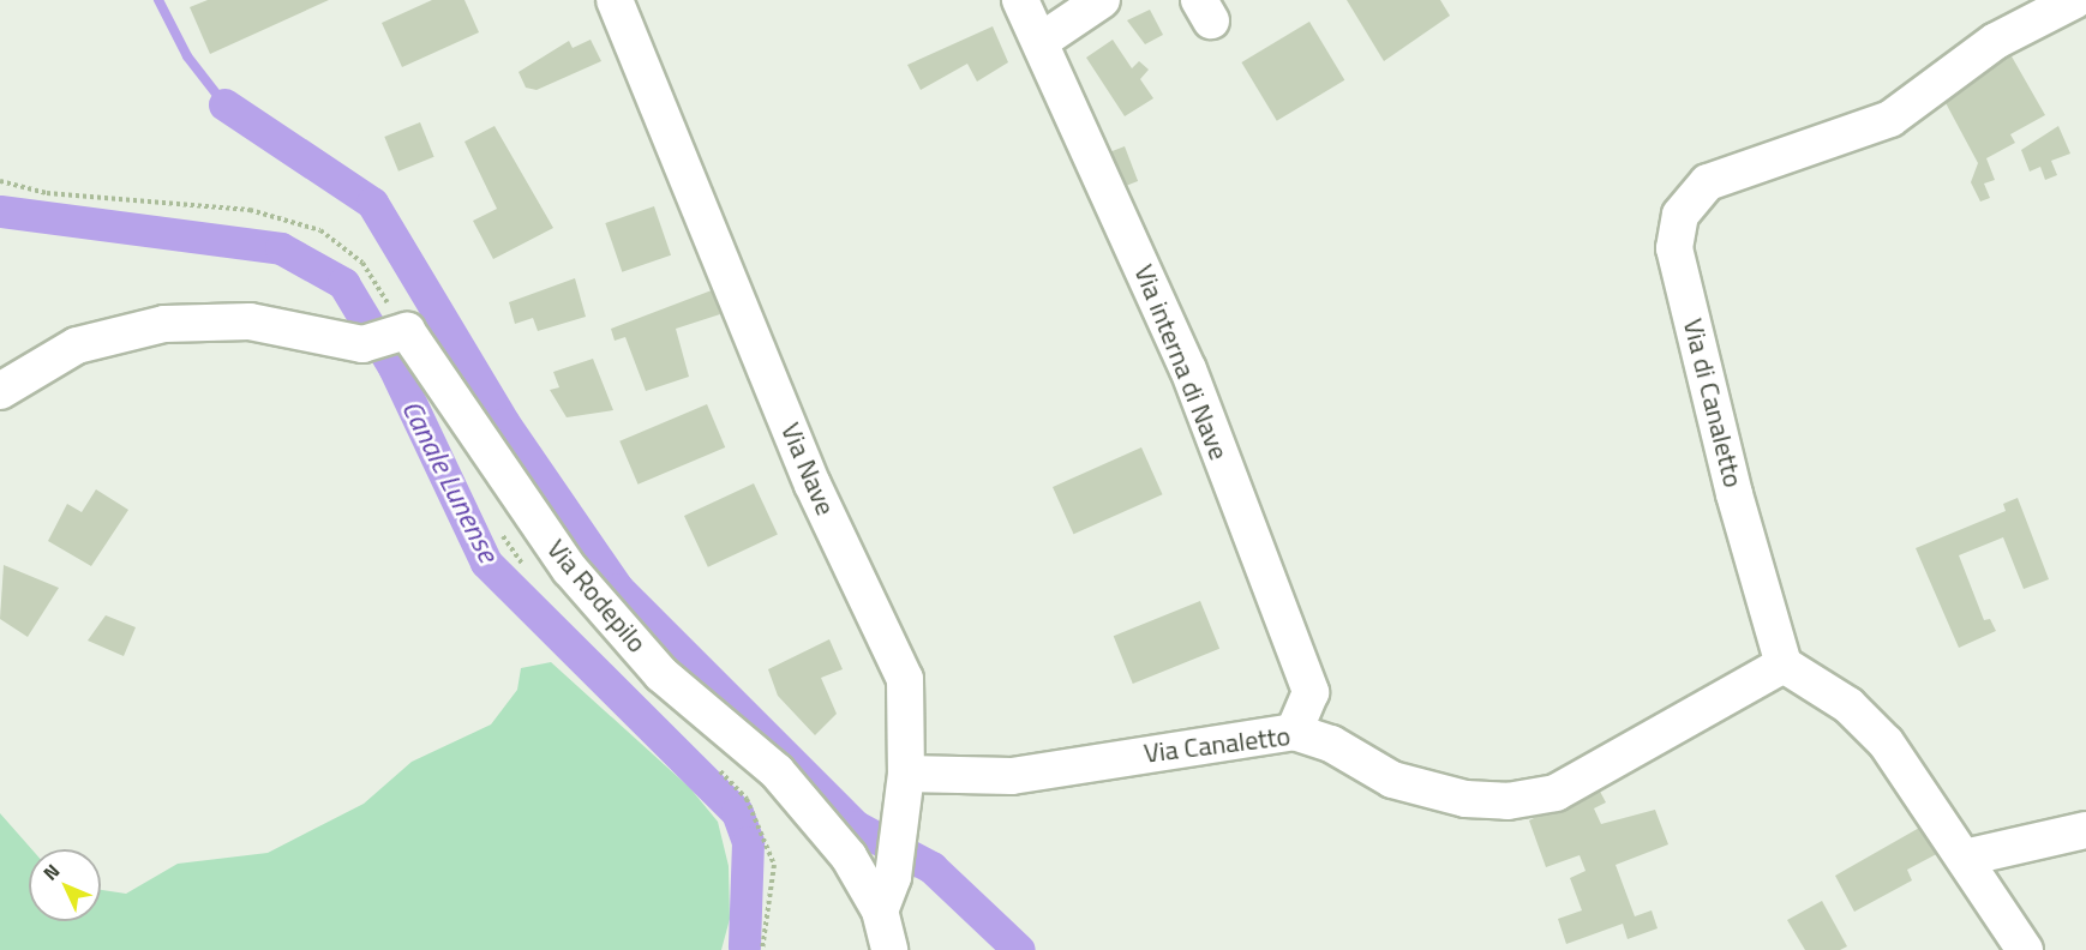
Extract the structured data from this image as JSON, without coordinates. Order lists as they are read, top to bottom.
{
  "streets": {
    "street": [
      "Via interna di Nave",
      "Via di Canaletto",
      "Via Nave",
      "Via Rodepilo",
      "Via Canaletto"
    ]
  },
  "crossings": [
    ["Via interna di Nave", "Via Canaletto"],
    ["Via di Canaletto", "Via Canaletto"],
    ["Via Nave", "Via Rodepilo"],
    ["Via Nave", "Via Canaletto"]
  ],
  "water": ["Canale Lunense"],
  "north": "top left"
}
